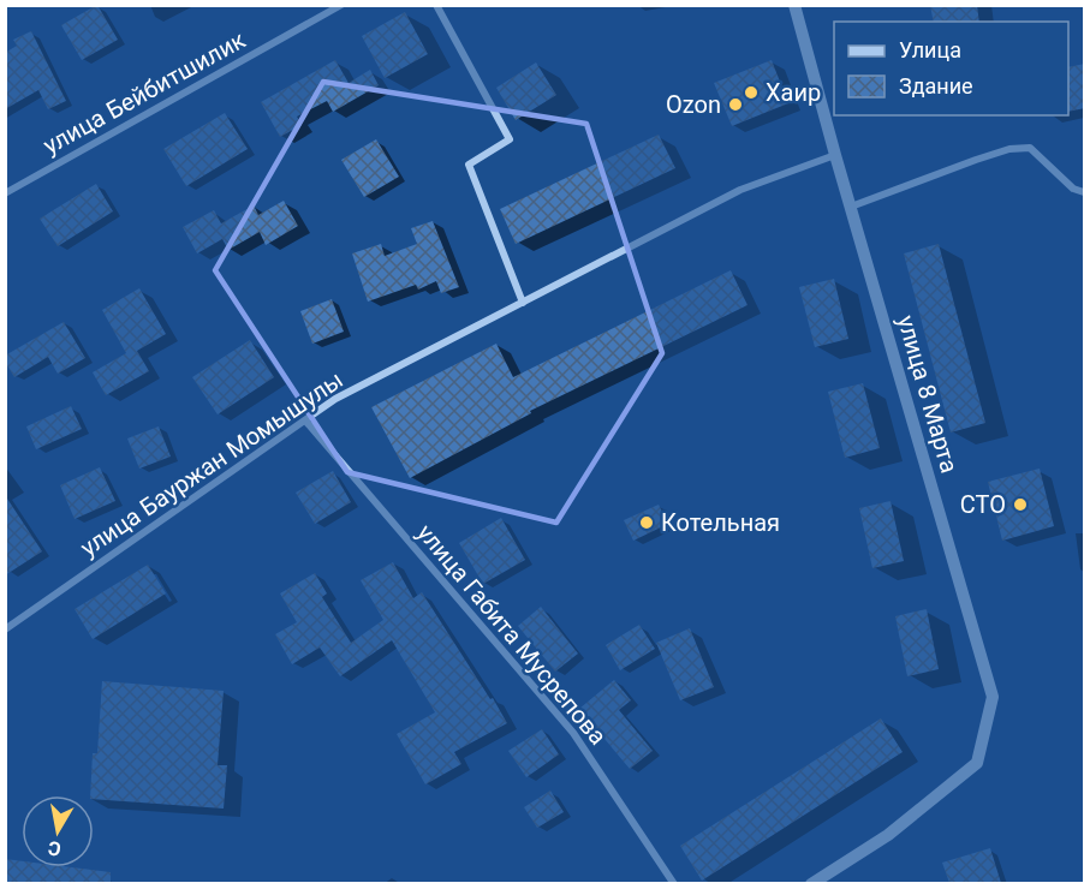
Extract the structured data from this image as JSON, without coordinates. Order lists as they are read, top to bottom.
{
  "streets": {
    "street": [
      "улица Бейбитшилик",
      "улица 8 Марта",
      "улица Бауржан Момышулы",
      "улица Габита Мусрепова"
    ]
  },
  "crossings": [
    ["улица 8 Марта", "улица Бауржан Момышулы"],
    ["улица Бауржан Момышулы", "улица Габита Мусрепова"]
  ],
  "places": [
    "Хаир",
    "Ozon",
    "СТО",
    "Котельная"
  ],
  "legend": ["Улица", "Здание"],
  "north": "bottom"
}
